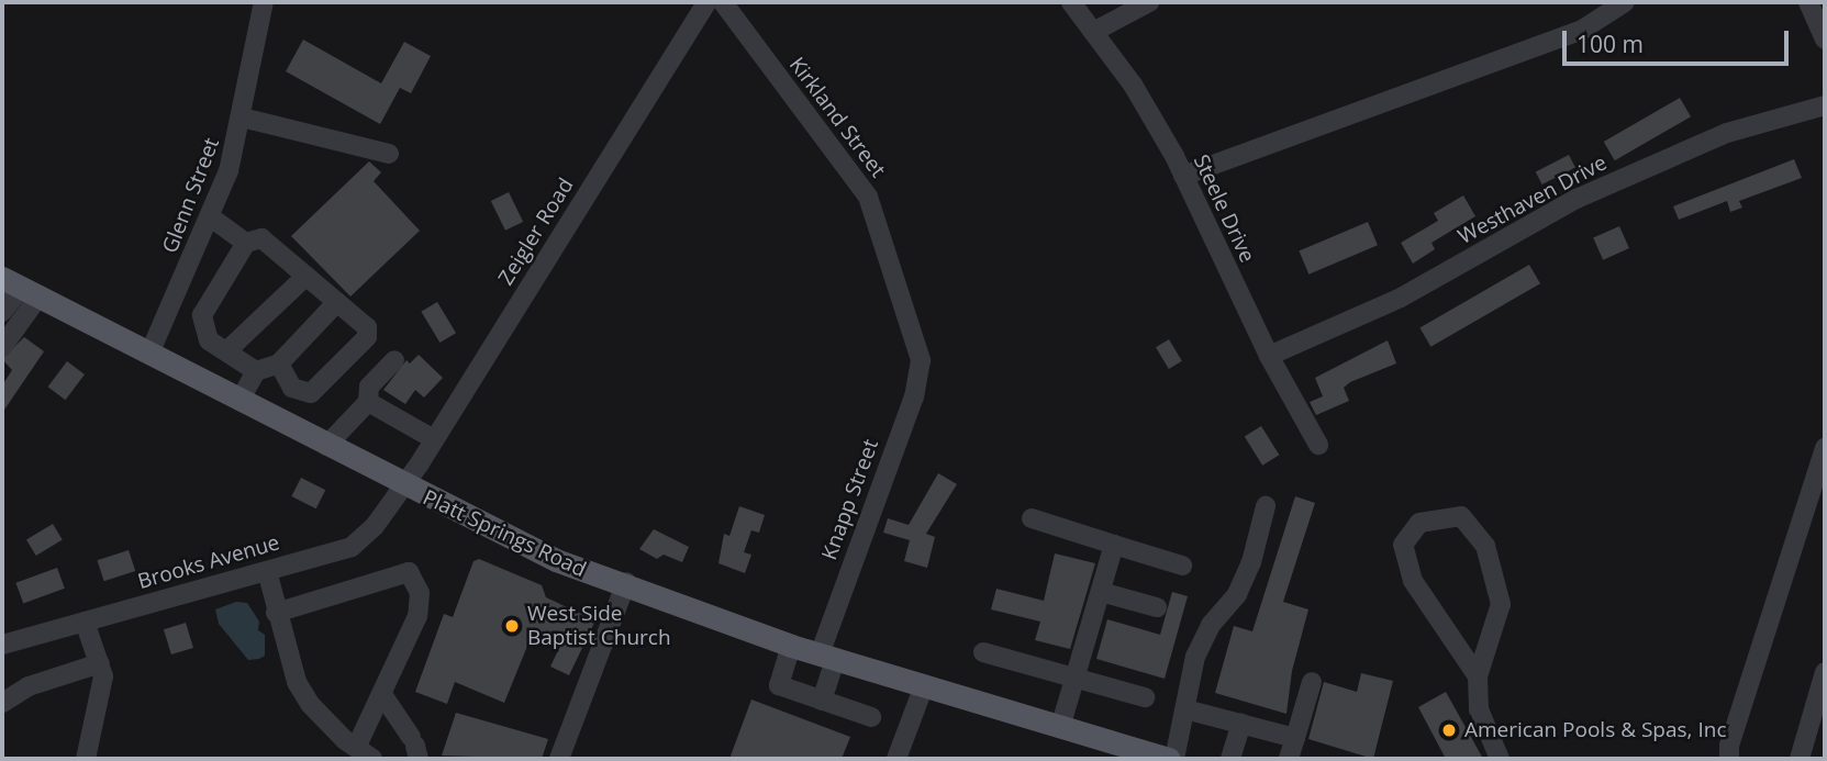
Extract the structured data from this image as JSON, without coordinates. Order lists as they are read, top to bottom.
{
  "streets": {
    "main road": ["Platt Springs Road"],
    "street": [
      "Kirkland Street",
      "Glenn Street",
      "Westhaven Drive",
      "Steele Drive",
      "Zeigler Road",
      "Knapp Street",
      "Brooks Avenue"
    ]
  },
  "crossings": [
    ["Kirkland Street", "Knapp Street"],
    ["Glenn Street", "Platt Springs Road"],
    ["Westhaven Drive", "Steele Drive"],
    ["Zeigler Road", "Platt Springs Road"],
    ["Zeigler Road", "Brooks Avenue"],
    ["Knapp Street", "Platt Springs Road"],
    ["Platt Springs Road", "Brooks Avenue"]
  ],
  "places": ["West Side Baptist Church", "American Pools & Spas, Inc"],
  "scale_bar": "100 m"
}
